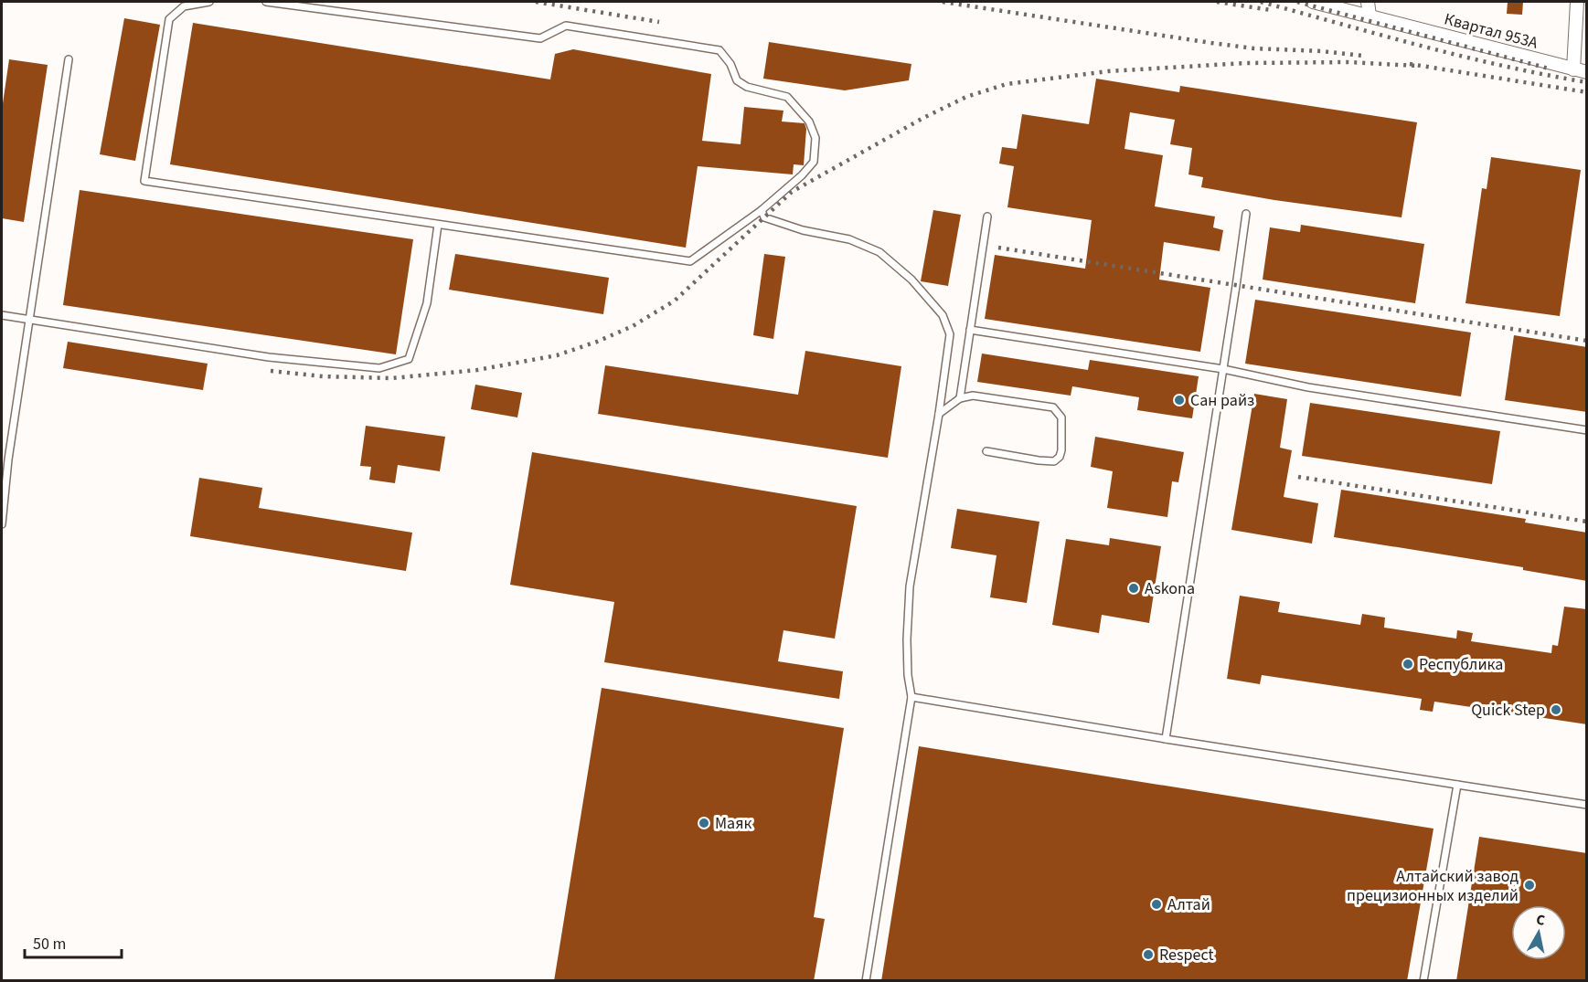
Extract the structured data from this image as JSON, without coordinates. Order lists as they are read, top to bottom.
{
  "streets": {
    "street": ["Квартал 953А"]
  },
  "places": [
    "Сан райз",
    "Askona",
    "Республика",
    "Quick Step",
    "Маяк",
    "Алтайский завод прецизионных изделий",
    "Алтай",
    "Respect"
  ],
  "scale_bar": "50 m",
  "north": "top"
}
